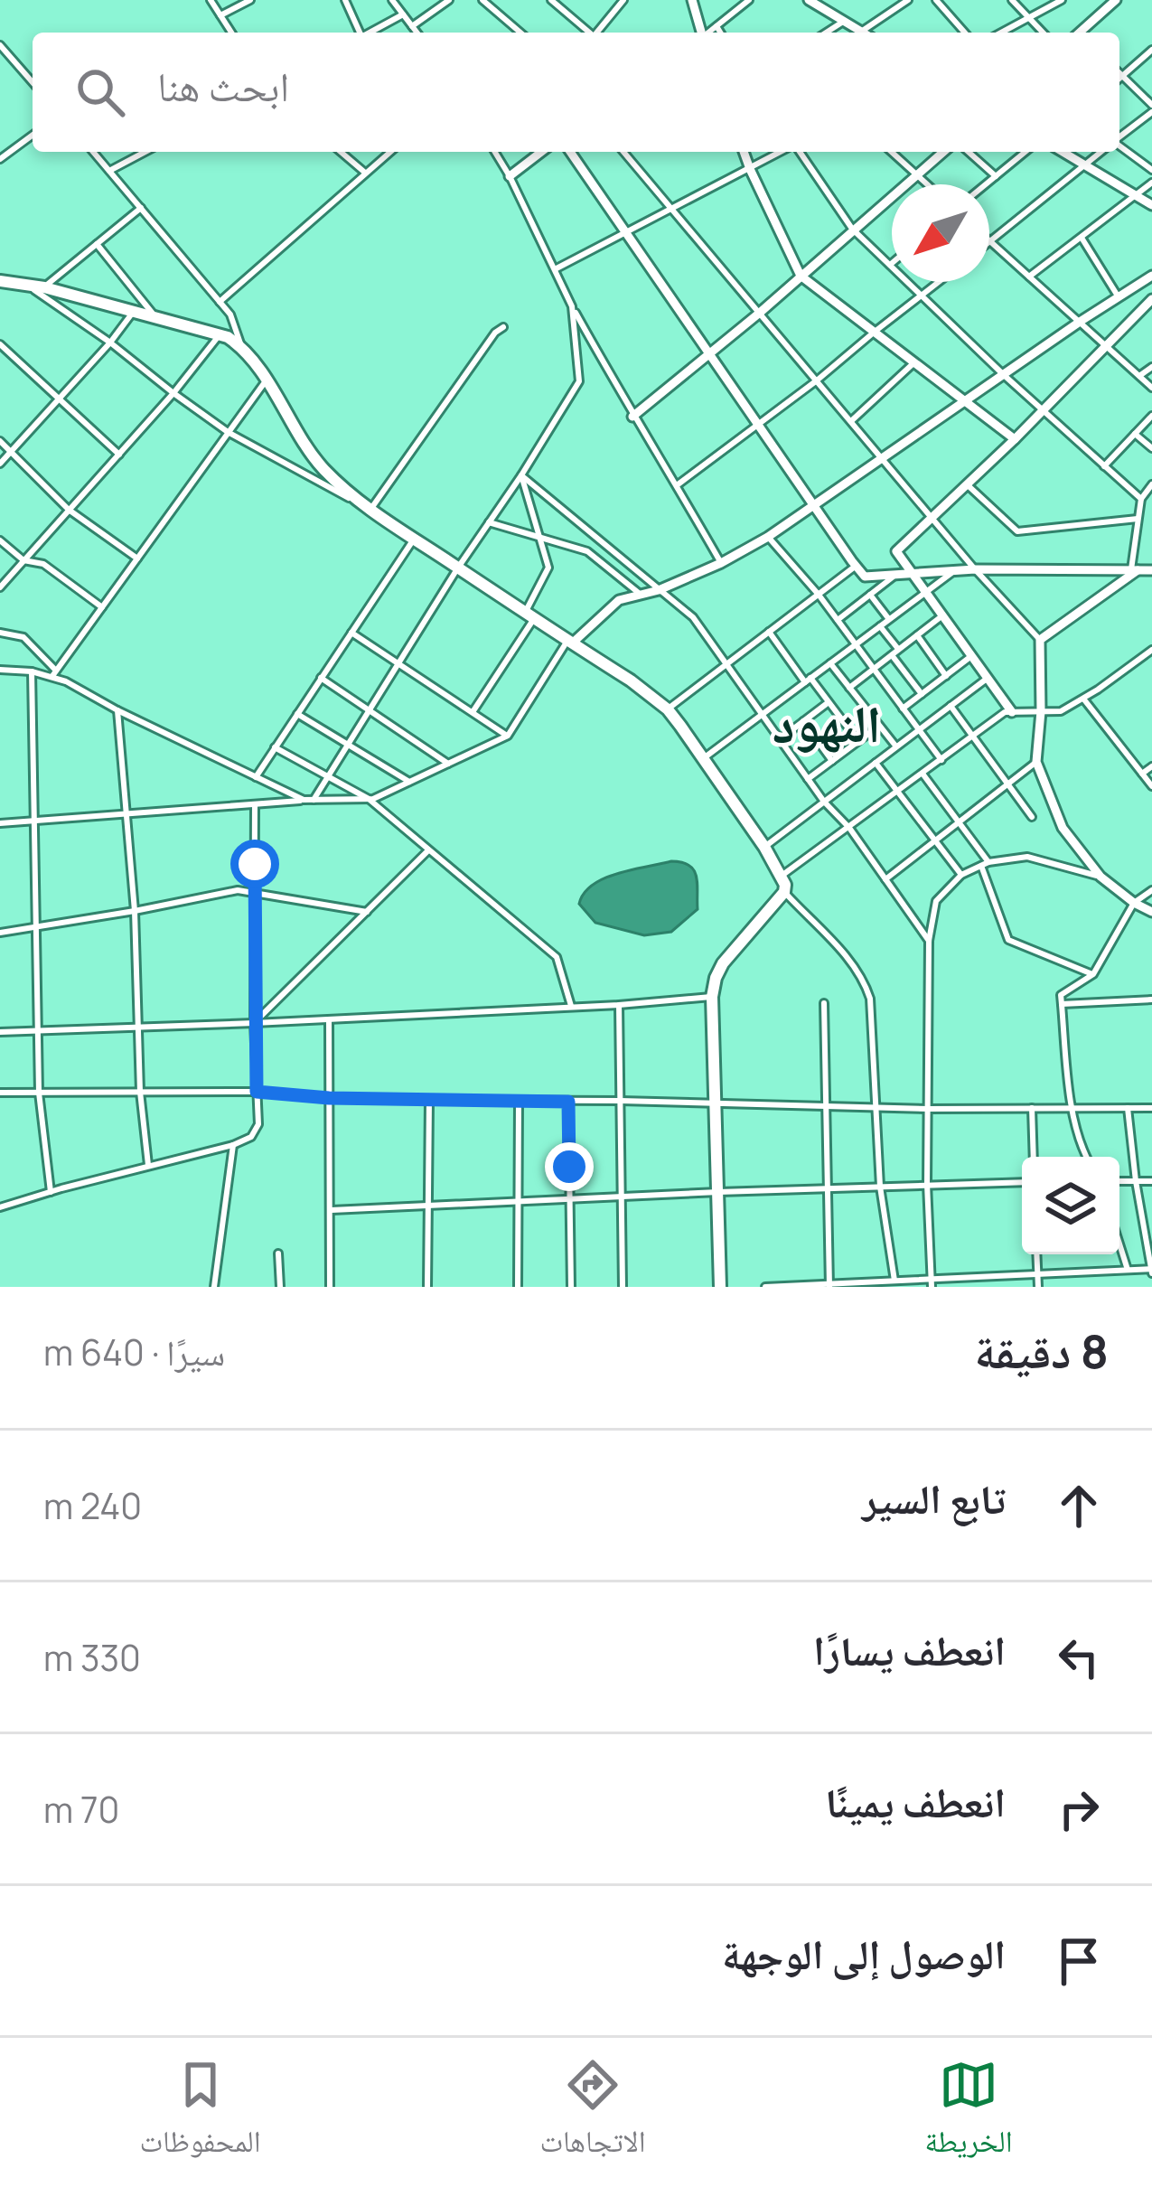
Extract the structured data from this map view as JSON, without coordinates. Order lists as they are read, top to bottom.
{
  "districts": ["النهود"],
  "north": "bottom left",
  "page": {
    "search": "ابحث هنا",
    "heading": ["8 دقيقة", "سيرًا · 640 m"],
    "list": [
      ["تابع السير", "240 m"],
      ["انعطف يسارًا", "330 m"],
      ["انعطف يمينًا", "70 m"],
      "الوصول إلى الوجهة"
    ],
    "nav": ["الخريطة", "الاتجاهات", "المحفوظات"]
  }
}
